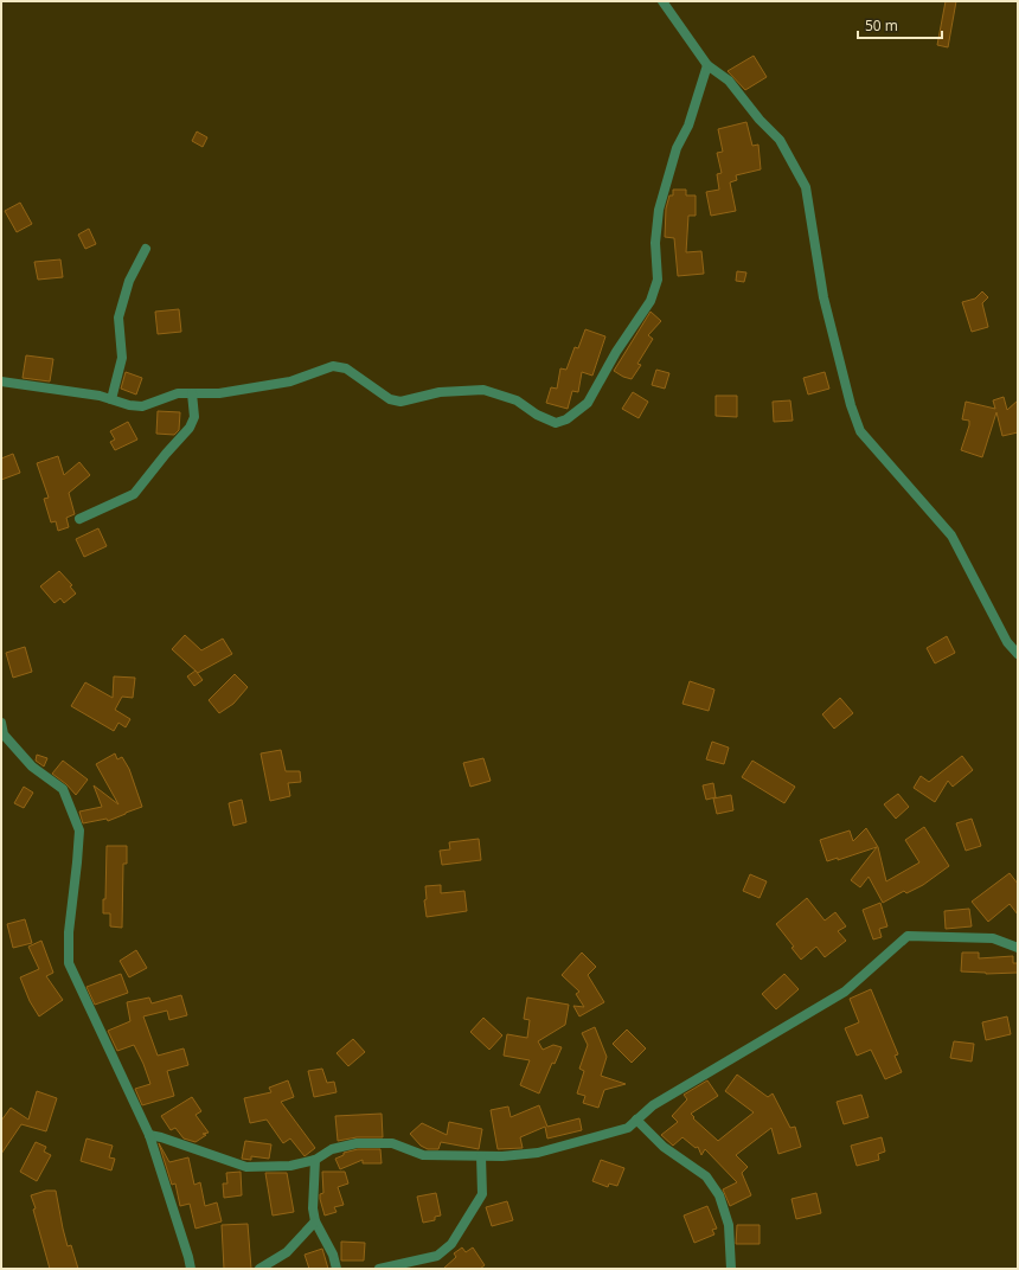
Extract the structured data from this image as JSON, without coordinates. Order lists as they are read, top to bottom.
{
  "scale_bar": "50 m"
}
